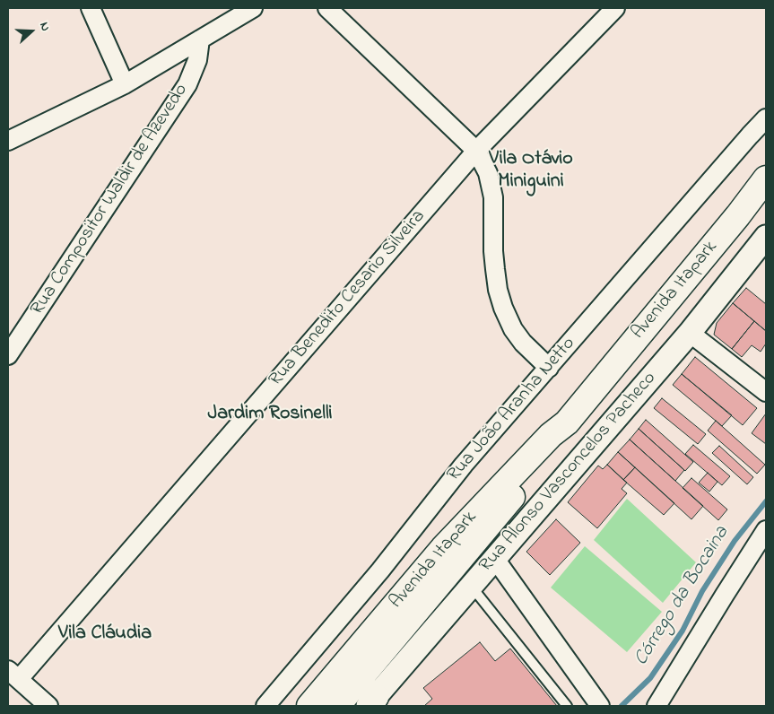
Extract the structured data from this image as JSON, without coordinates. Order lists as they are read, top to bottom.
{
  "streets": {
    "main road": ["Avenida Itapark"],
    "street": [
      "Rua Compositor Waldir de Azevedo",
      "Rua Benedito Cesario Silveira",
      "Rua João Aranha Netto",
      "Rua Alonso Vasconcelos Pacheco"
    ]
  },
  "districts": ["Vila Otávio Miniguini", "Jardim Rosinelli", "Vila Cláudia"],
  "water": ["Córrego da Bocaina"],
  "north": "right"
}
